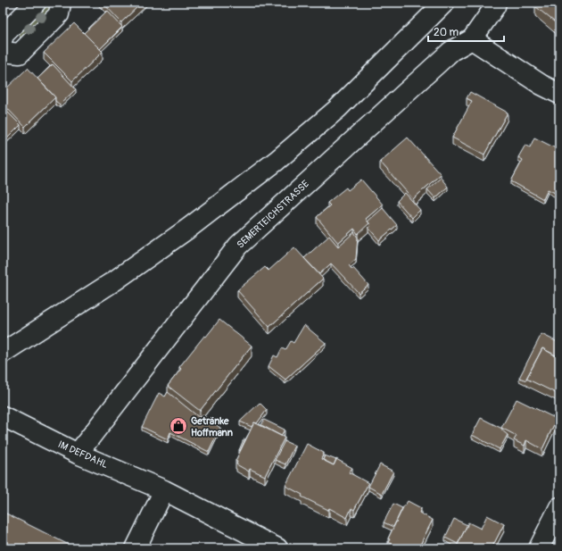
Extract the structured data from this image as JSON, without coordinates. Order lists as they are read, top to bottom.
{
  "streets": {
    "street": ["SEMERTEICHSTRASSE", "IM DEFDAHL"]
  },
  "crossings": [
    ["SEMERTEICHSTRASSE", "IM DEFDAHL"]
  ],
  "places": {
    "shop": ["Getränke Hoffmann"]
  },
  "scale_bar": "20 m"
}
